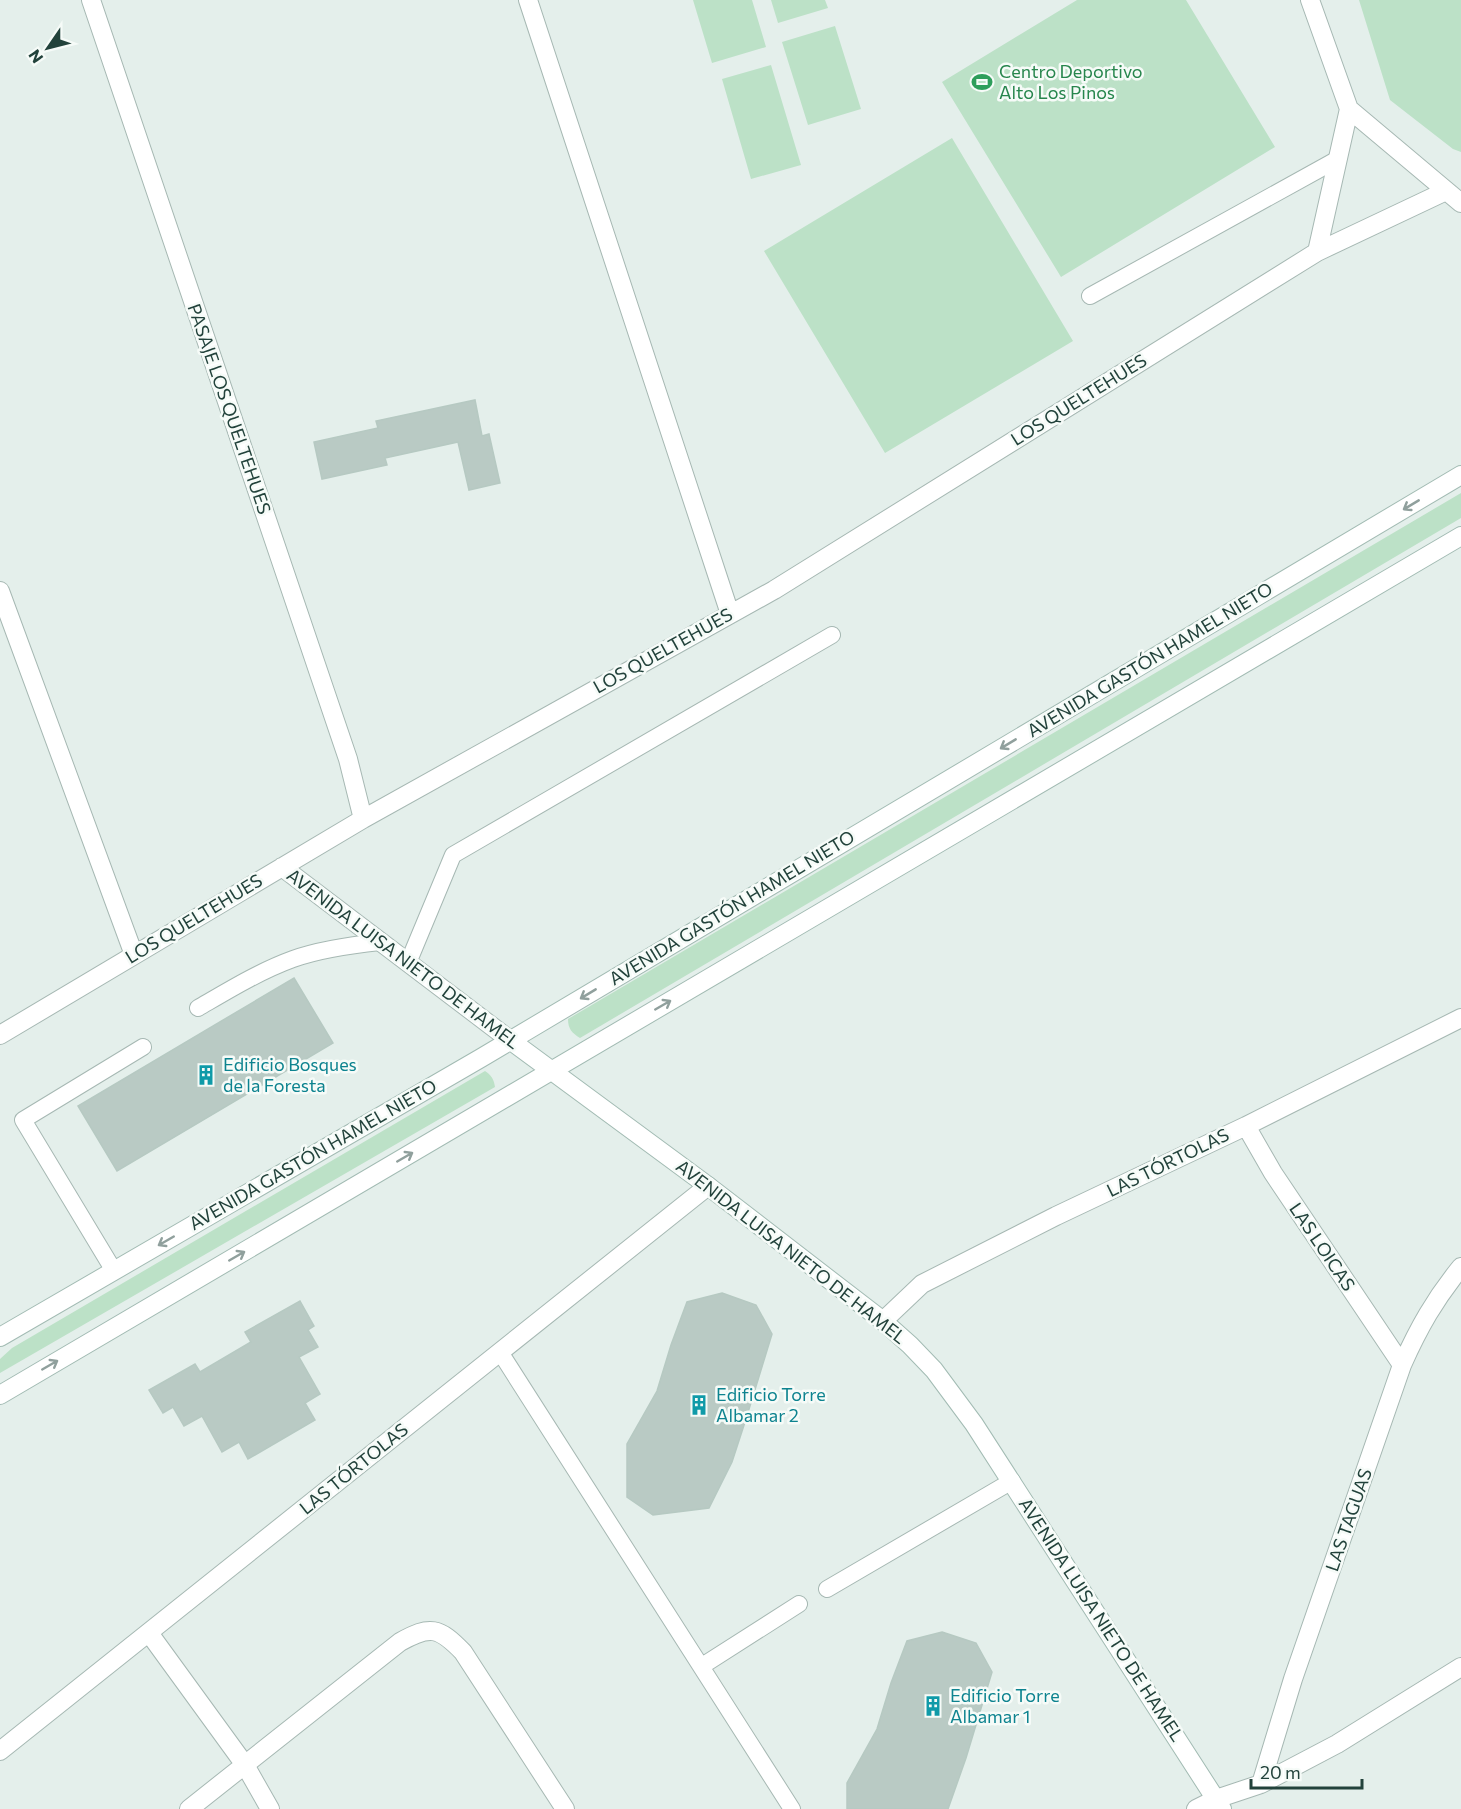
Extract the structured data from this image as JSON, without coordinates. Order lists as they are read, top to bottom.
{
  "streets": {
    "street": [
      "LOS QUELTEHUES",
      "PASAJE LOS QUELTEHUES",
      "AVENIDA GASTÓN HAMEL NIETO",
      "AVENIDA LUISA NIETO DE HAMEL",
      "LAS TÓRTOLAS",
      "LAS LOICAS",
      "LAS TAGUAS"
    ]
  },
  "crossings": [
    ["LOS QUELTEHUES", "PASAJE LOS QUELTEHUES"],
    ["LOS QUELTEHUES", "AVENIDA LUISA NIETO DE HAMEL"],
    ["AVENIDA GASTÓN HAMEL NIETO", "AVENIDA LUISA NIETO DE HAMEL"],
    ["AVENIDA LUISA NIETO DE HAMEL", "LAS TÓRTOLAS"],
    ["LAS TÓRTOLAS", "LAS LOICAS"],
    ["LAS LOICAS", "LAS TAGUAS"]
  ],
  "places": {
    "sports": ["Centro Deportivo Alto Los Pinos"],
    "building": ["Edificio Bosques de la Foresta", "Edificio Torre Albamar 2", "Edificio Torre Albamar 1"]
  },
  "scale_bar": "20 m",
  "north": "bottom left"
}
